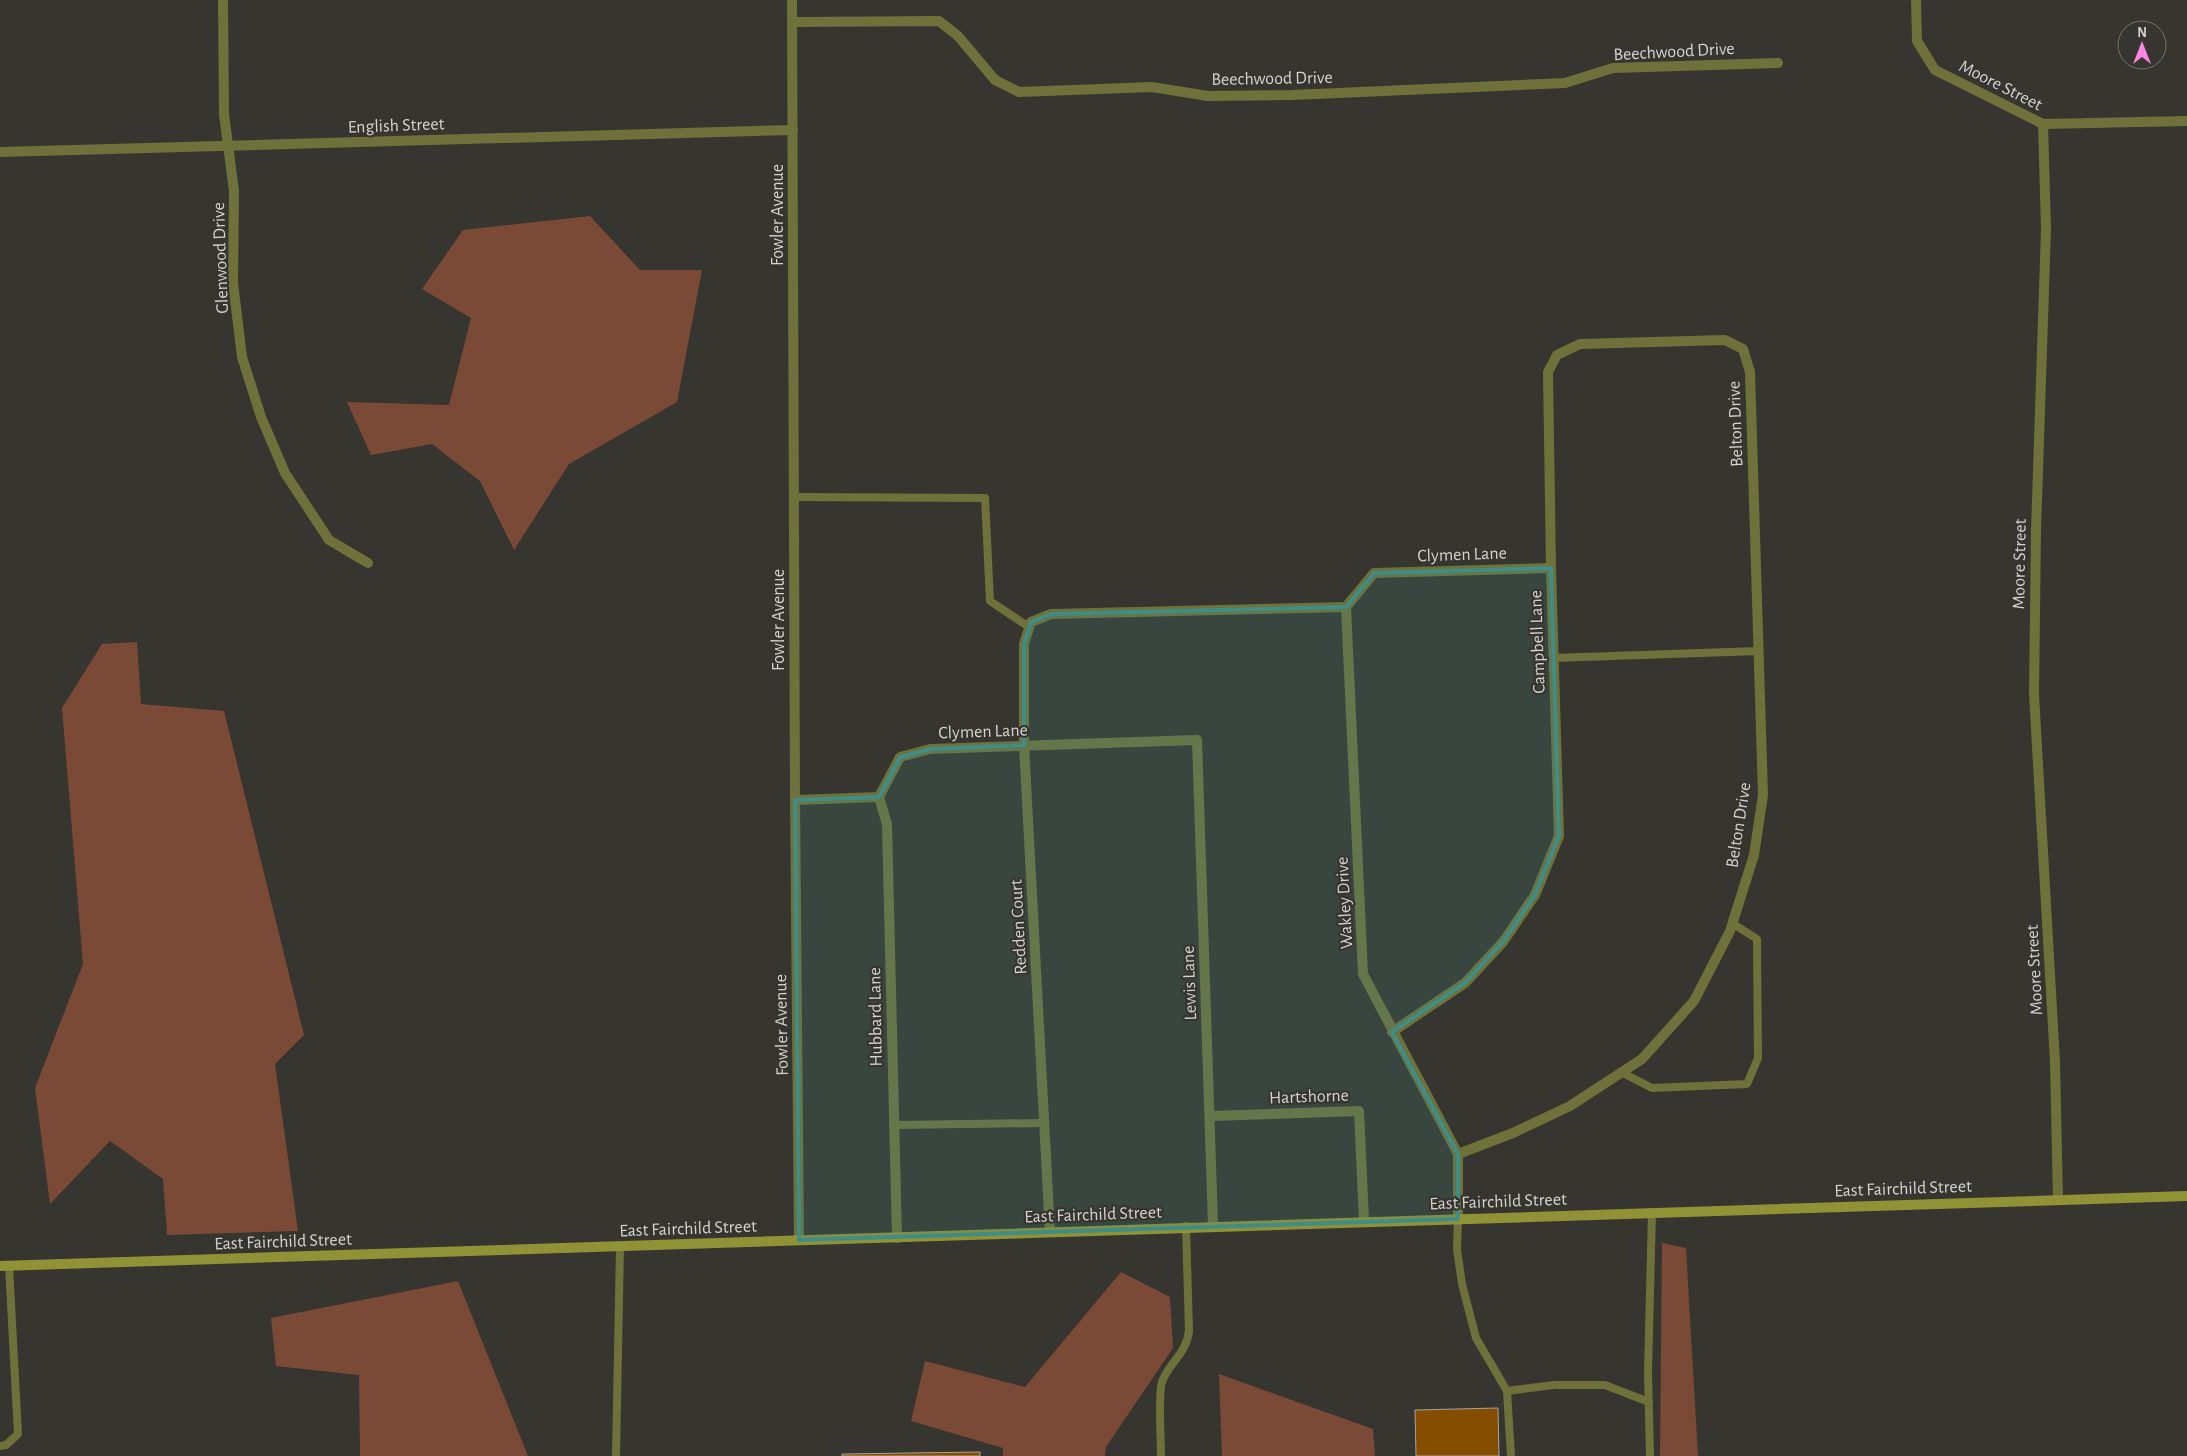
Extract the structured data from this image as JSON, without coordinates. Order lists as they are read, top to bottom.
{
  "streets": {
    "street": [
      "Beechwood Drive",
      "Moore Street",
      "English Street",
      "Fowler Avenue",
      "Glenwood Drive",
      "Belton Drive",
      "Clymen Lane",
      "Campbell Lane",
      "Wakley Drive",
      "Redden Court",
      "Lewis Lane",
      "Hubbard Lane",
      "Hartshorne",
      "East Fairchild Street"
    ]
  },
  "crossings": [
    ["Beechwood Drive", "Fowler Avenue"],
    ["Moore Street", "East Fairchild Street"],
    ["English Street", "Fowler Avenue"],
    ["English Street", "Glenwood Drive"],
    ["Fowler Avenue", "East Fairchild Street"],
    ["Belton Drive", "Campbell Lane"],
    ["Belton Drive", "Wakley Drive"],
    ["Clymen Lane", "Campbell Lane"],
    ["Clymen Lane", "Wakley Drive"],
    ["Clymen Lane", "Redden Court"],
    ["Clymen Lane", "Lewis Lane"],
    ["Clymen Lane", "Hubbard Lane"],
    ["Campbell Lane", "Wakley Drive"],
    ["Wakley Drive", "East Fairchild Street"],
    ["Redden Court", "East Fairchild Street"],
    ["Lewis Lane", "Hartshorne"],
    ["Lewis Lane", "East Fairchild Street"],
    ["Hubbard Lane", "East Fairchild Street"],
    ["Hartshorne", "East Fairchild Street"]
  ],
  "north": "top"
}
